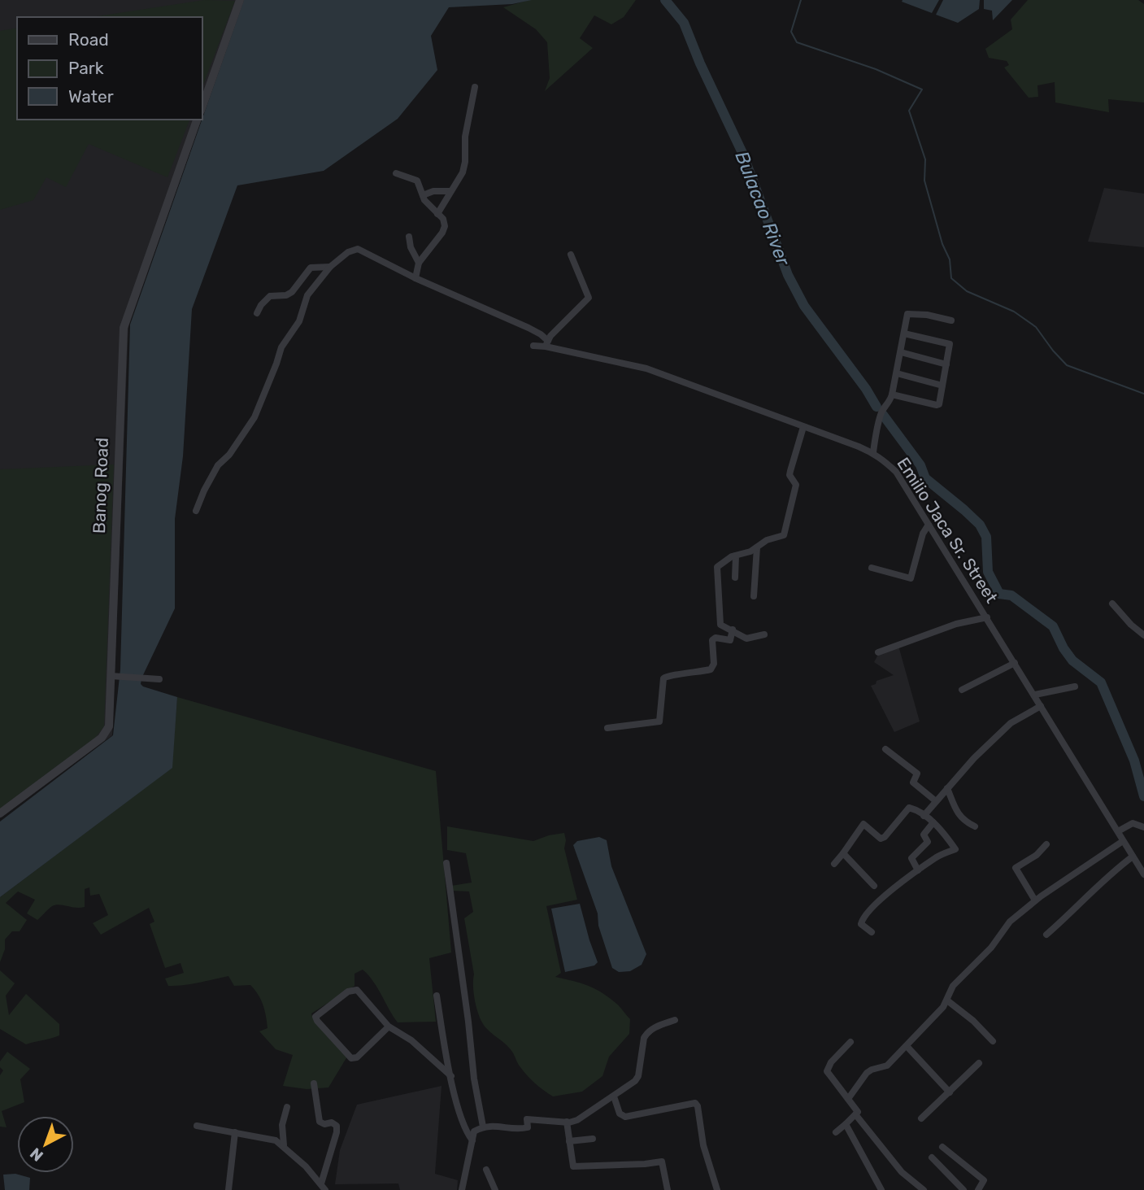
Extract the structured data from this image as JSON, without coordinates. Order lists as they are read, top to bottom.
{
  "streets": {
    "street": ["Banog Road", "Emilio Jaca Sr. Street"]
  },
  "water": ["Bulacao River"],
  "legend": ["Road", "Park", "Water"],
  "north": "bottom left"
}
